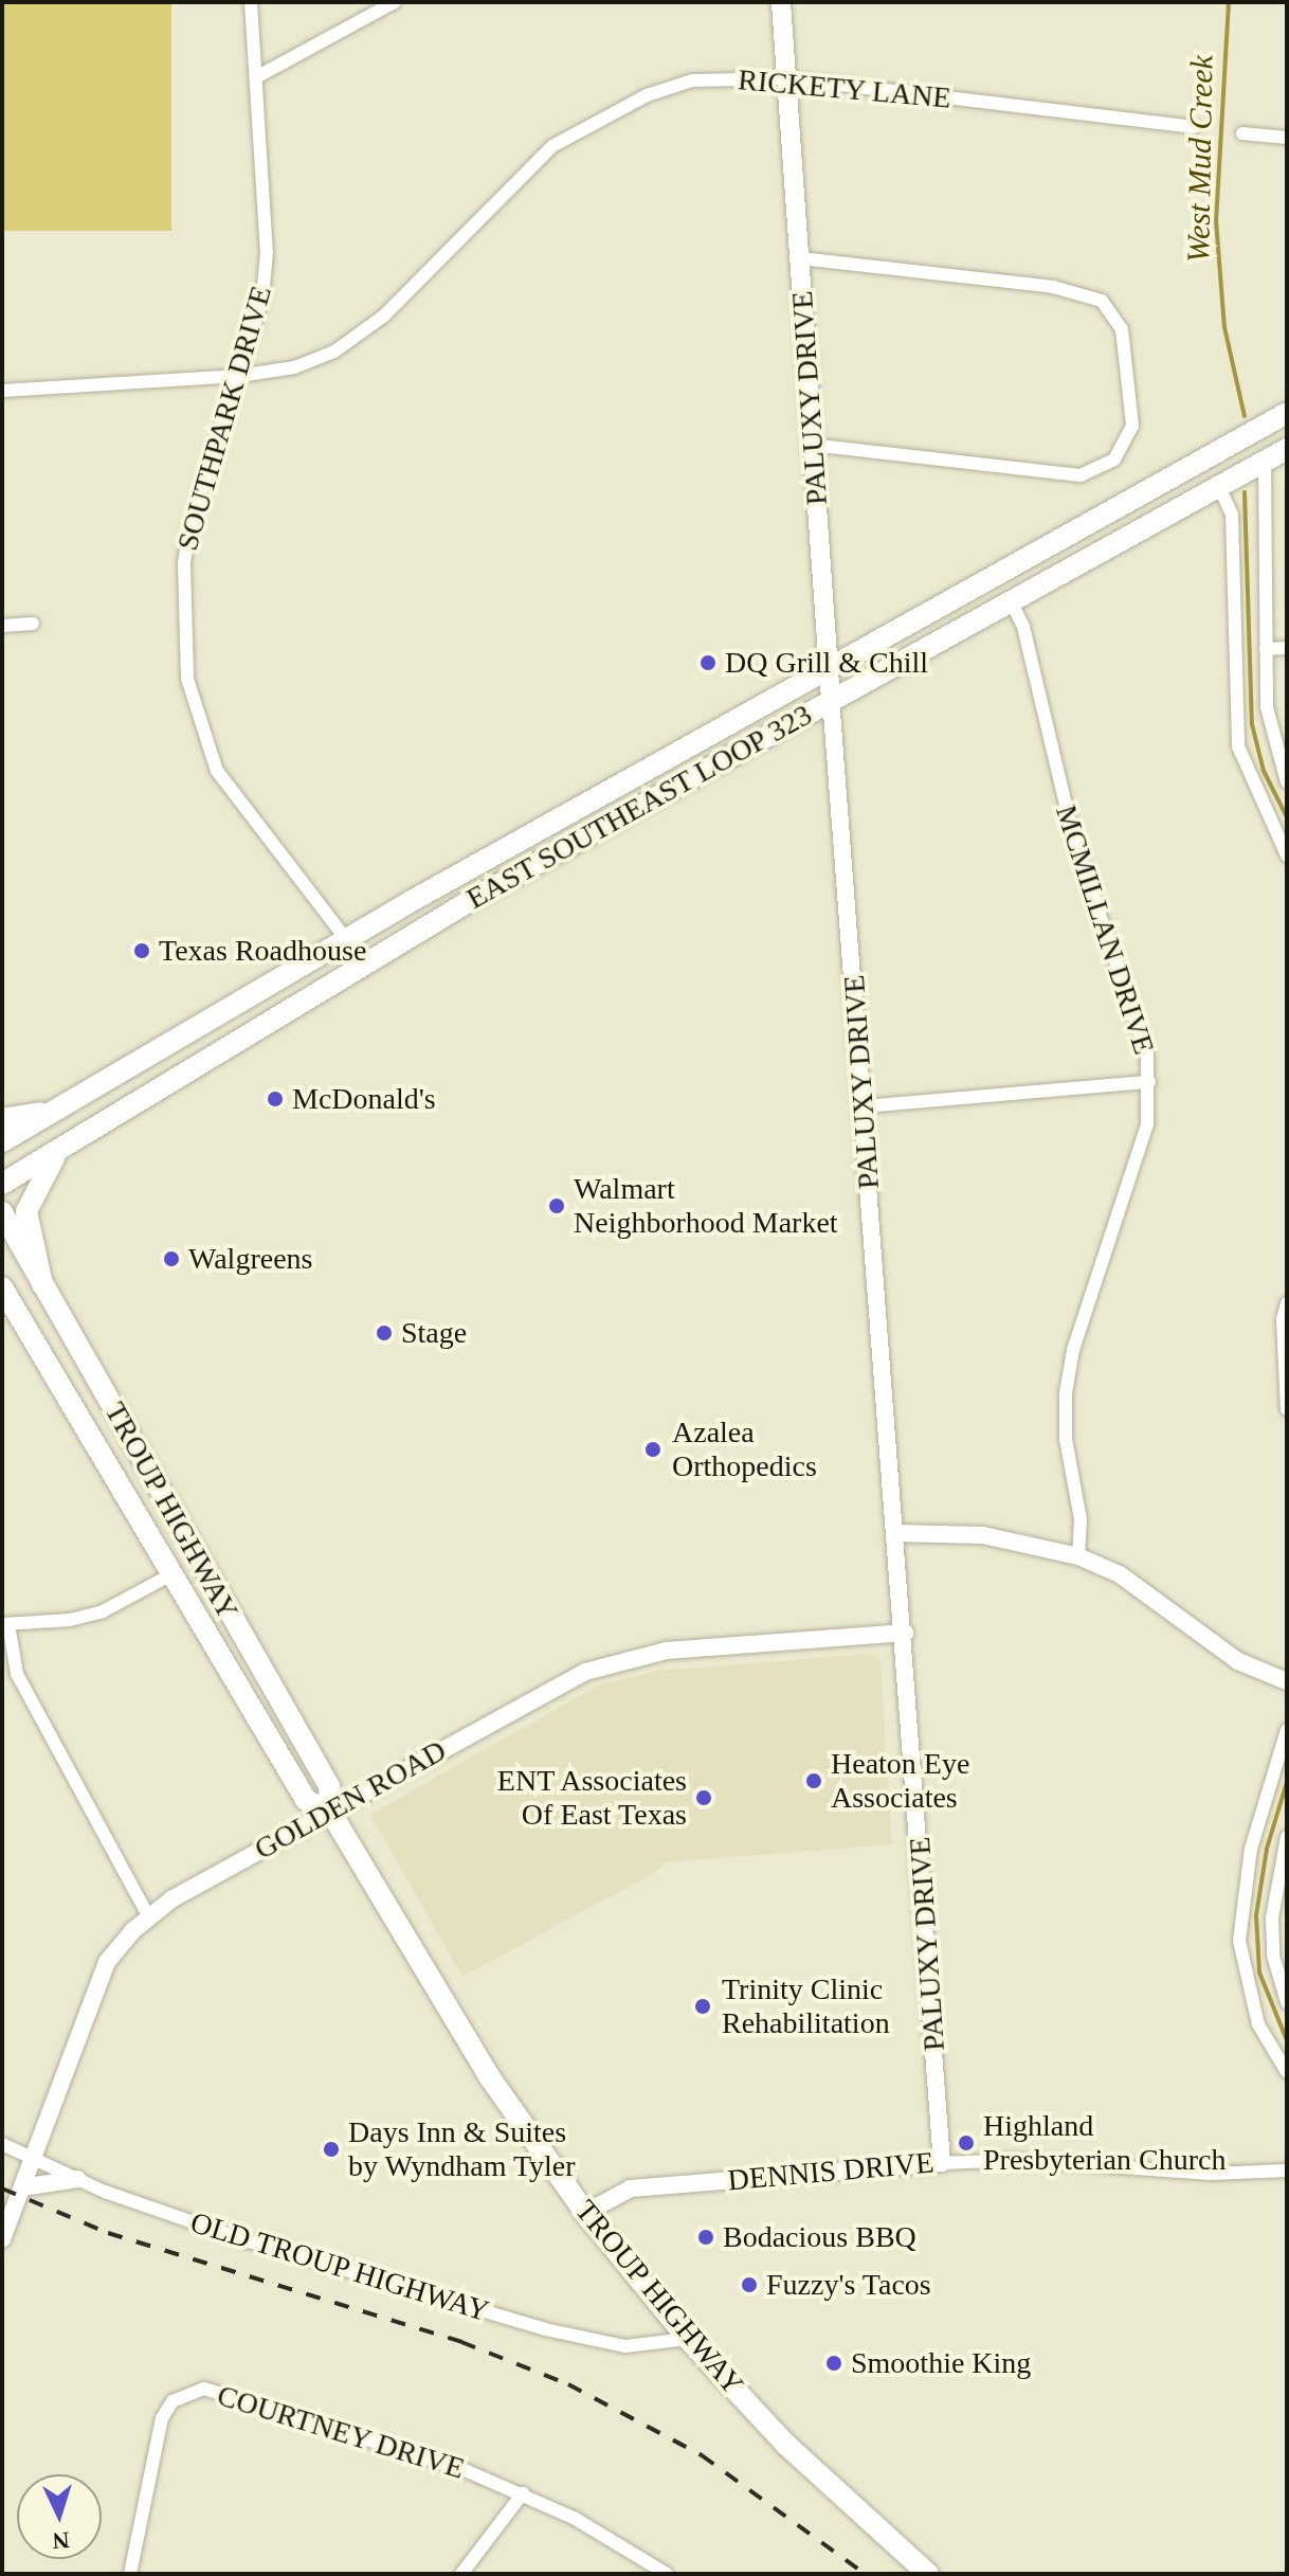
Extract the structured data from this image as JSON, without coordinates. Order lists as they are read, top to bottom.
{
  "streets": {
    "main road": ["PALUXY DRIVE", "EAST SOUTHEAST LOOP 323", "TROUP HIGHWAY"],
    "street": [
      "RICKETY LANE",
      "SOUTHPARK DRIVE",
      "MCMILLAN DRIVE",
      "GOLDEN ROAD",
      "DENNIS DRIVE",
      "OLD TROUP HIGHWAY",
      "COURTNEY DRIVE"
    ]
  },
  "crossings": [
    ["RICKETY LANE", "PALUXY DRIVE"],
    ["RICKETY LANE", "SOUTHPARK DRIVE"],
    ["PALUXY DRIVE", "EAST SOUTHEAST LOOP 323"],
    ["PALUXY DRIVE", "GOLDEN ROAD"],
    ["PALUXY DRIVE", "DENNIS DRIVE"],
    ["SOUTHPARK DRIVE", "EAST SOUTHEAST LOOP 323"],
    ["EAST SOUTHEAST LOOP 323", "MCMILLAN DRIVE"],
    ["TROUP HIGHWAY", "GOLDEN ROAD"],
    ["TROUP HIGHWAY", "DENNIS DRIVE"],
    ["TROUP HIGHWAY", "OLD TROUP HIGHWAY"],
    ["GOLDEN ROAD", "OLD TROUP HIGHWAY"]
  ],
  "water": ["West Mud Creek"],
  "places": [
    "DQ Grill & Chill",
    "Texas Roadhouse",
    "McDonald's",
    "Walmart Neighborhood Market",
    "Walgreens",
    "Stage",
    "Azalea Orthopedics",
    "Heaton Eye Associates",
    "ENT Associates Of East Texas",
    "Trinity Clinic Rehabilitation",
    "Highland Presbyterian Church",
    "Days Inn & Suites by Wyndham Tyler",
    "Bodacious BBQ",
    "Fuzzy's Tacos",
    "Smoothie King"
  ],
  "north": "bottom"
}
